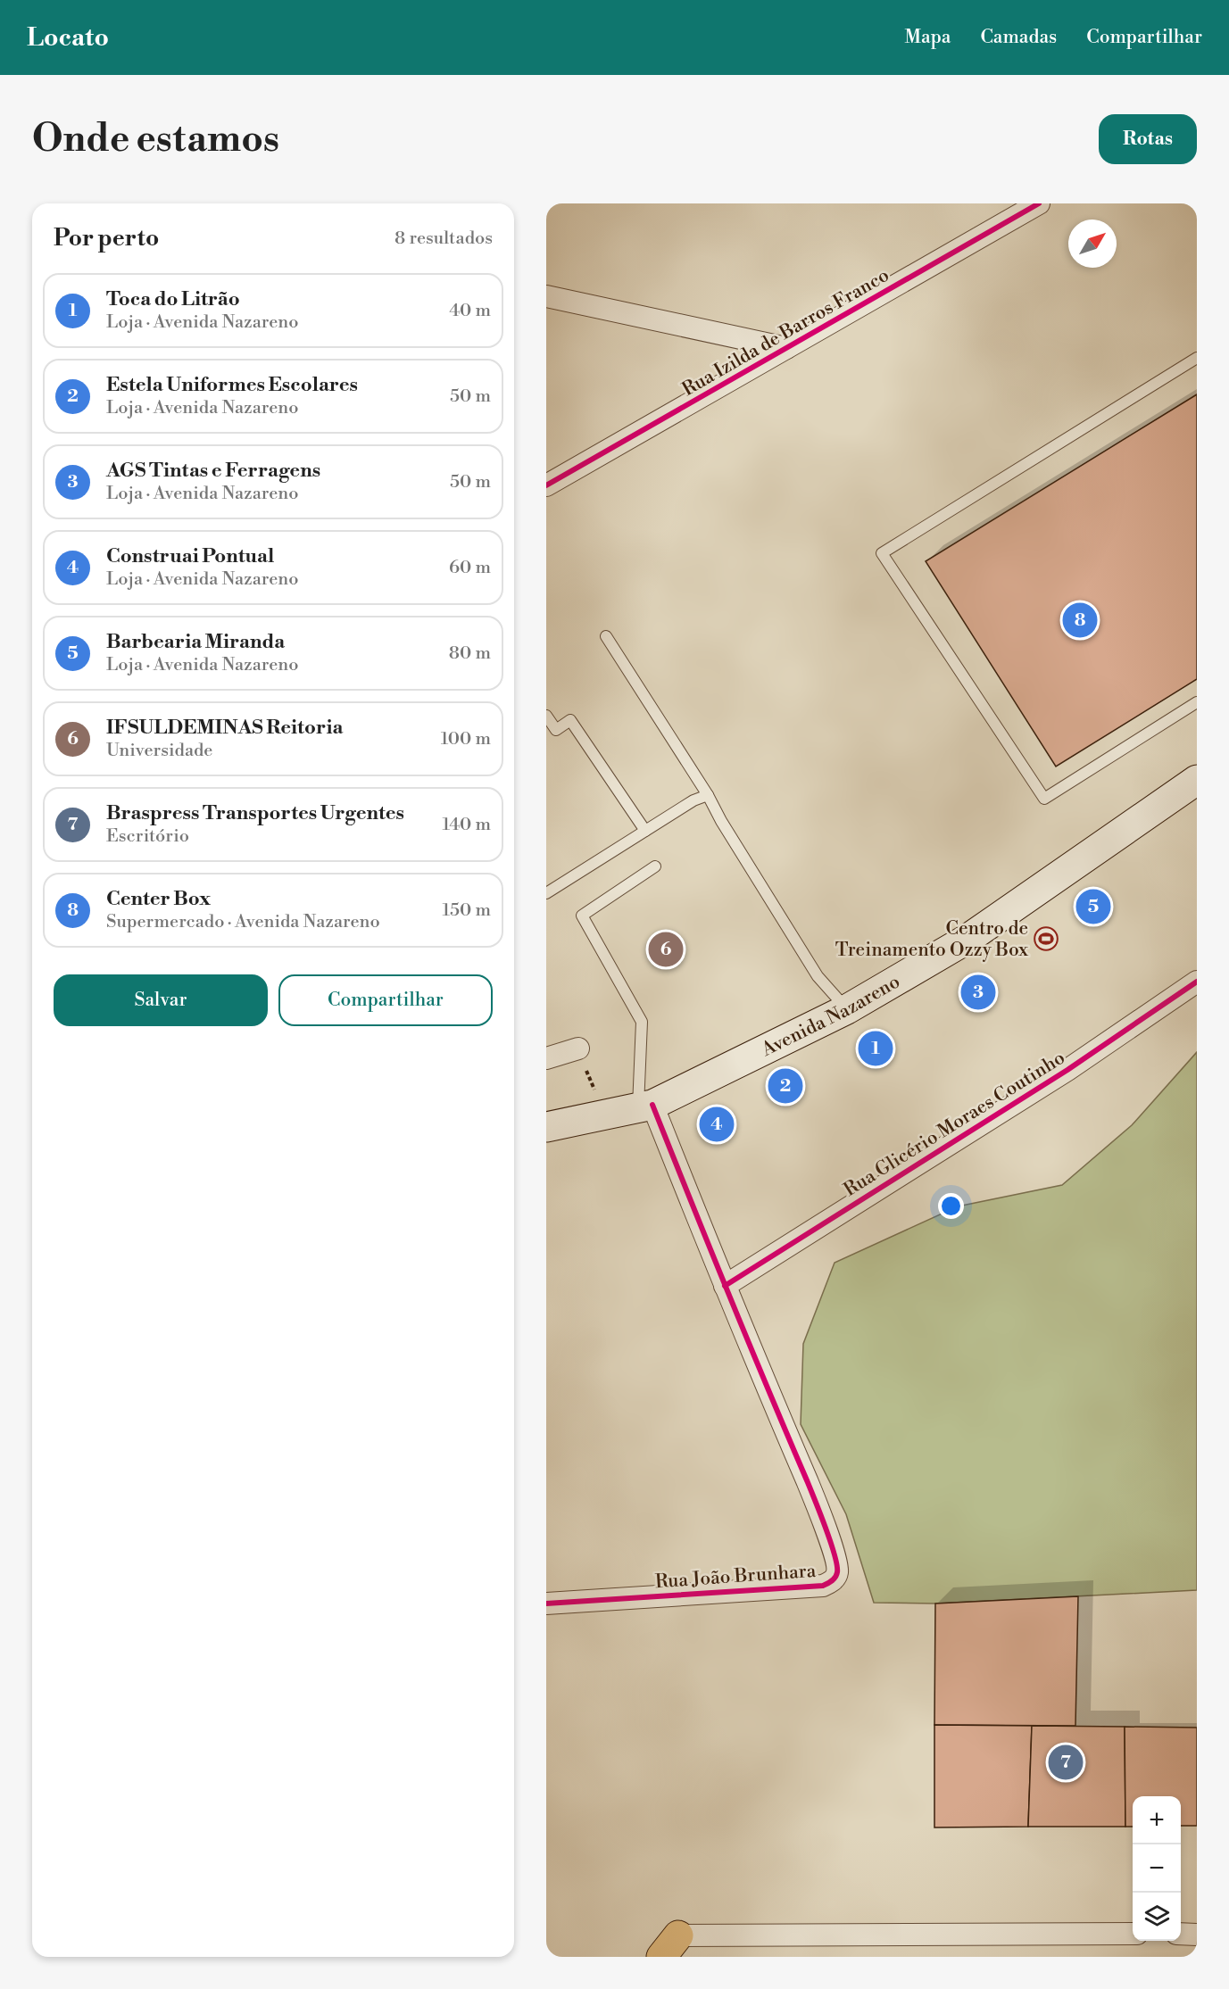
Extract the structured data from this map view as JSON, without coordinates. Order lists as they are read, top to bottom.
{
  "streets": {
    "main road": ["Avenida Nazareno"],
    "street": ["Rua Izilda de Barros Franco", "Rua Glicério Moraes Coutinho", "Rua João Brunhara"]
  },
  "crossings": [
    ["Rua Glicério Moraes Coutinho", "Rua João Brunhara"]
  ],
  "places": {
    "sports": ["Centro de Treinamento Ozzy Box"]
  },
  "north": "top right",
  "page": {
    "header": "Locato",
    "nav": ["Mapa", "Camadas", "Compartilhar"],
    "buttons": [
      "Rotas",
      ["Salvar", "Compartilhar"]
    ],
    "title": "Onde estamos",
    "heading": ["Por perto", "8 resultados"],
    "list": [
      {
        "mark": "1",
        "name": "Toca do Litrão",
        "note": "Loja · Avenida Nazareno",
        "value": "40 m"
      },
      {
        "mark": "2",
        "name": "Estela Uniformes Escolares",
        "note": "Loja · Avenida Nazareno",
        "value": "50 m"
      },
      {
        "mark": "3",
        "name": "AGS Tintas e Ferragens",
        "note": "Loja · Avenida Nazareno",
        "value": "50 m"
      },
      {
        "mark": "4",
        "name": "Construai Pontual",
        "note": "Loja · Avenida Nazareno",
        "value": "60 m"
      },
      {
        "mark": "5",
        "name": "Barbearia Miranda",
        "note": "Loja · Avenida Nazareno",
        "value": "80 m"
      },
      {
        "mark": "6",
        "name": "IFSULDEMINAS Reitoria",
        "note": "Universidade",
        "value": "100 m"
      },
      {
        "mark": "7",
        "name": "Braspress Transportes Urgentes",
        "note": "Escritório",
        "value": "140 m"
      },
      {
        "mark": "8",
        "name": "Center Box",
        "note": "Supermercado · Avenida Nazareno",
        "value": "150 m"
      }
    ],
    "pins": [
      "8",
      "5",
      "6",
      "3",
      "1",
      "2",
      "4",
      "7"
    ],
    "map_buttons": ["+", "−"]
  }
}
